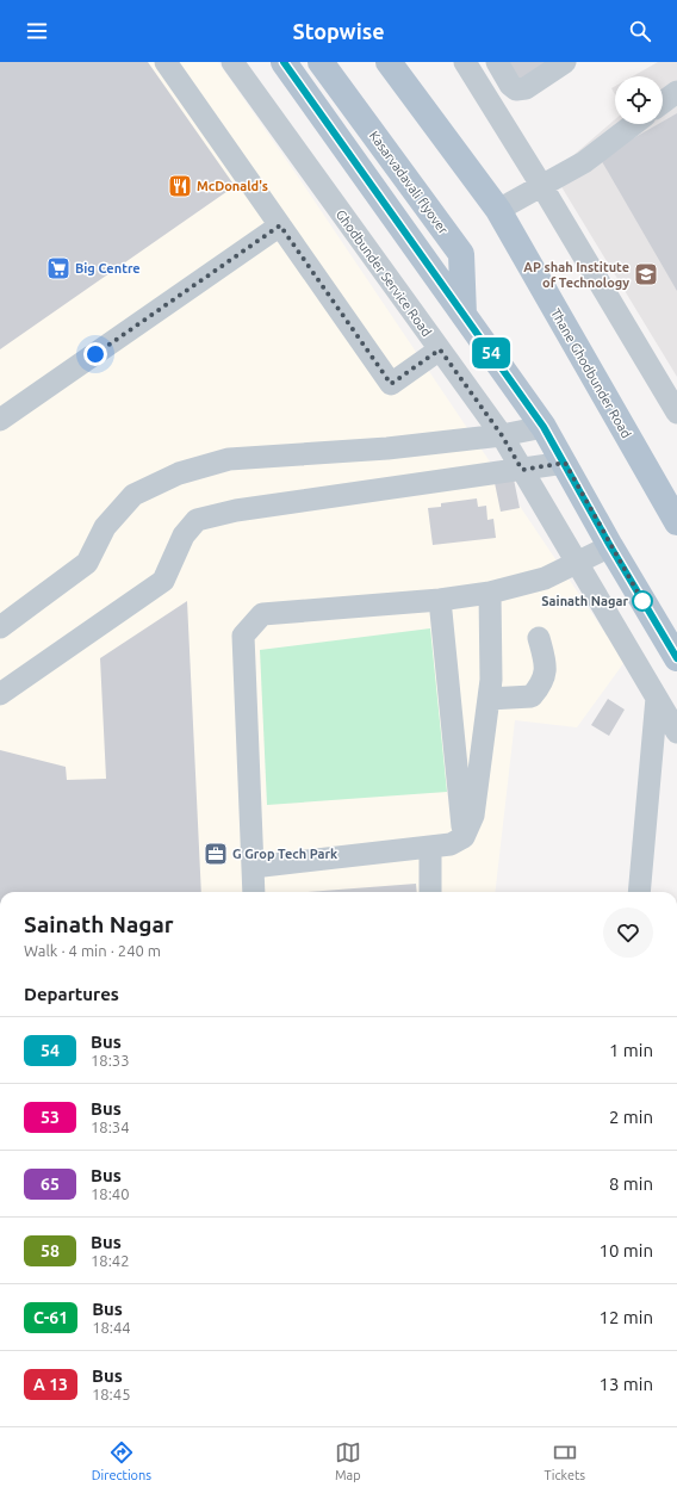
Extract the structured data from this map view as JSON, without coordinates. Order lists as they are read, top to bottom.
{
  "streets": {
    "main road": ["Kasarvadavali flyover", "Thane Ghodbunder Road"],
    "street": ["Ghodbunder Service Road"]
  },
  "places": {
    "restaurant": ["McDonald's"],
    "supermarket": ["Big Centre"],
    "school or university": ["AP shah Institute of Technology"],
    "other": ["Sainath Nagar"],
    "office": ["G Grop Tech Park"]
  },
  "lines": ["bus line 54"],
  "page": {
    "header": "Stopwise",
    "on_map": "54",
    "heading": [
      ["Sainath Nagar", "Walk · 4 min · 240 m"],
      "Departures"
    ],
    "list": [
      {
        "mark": "54",
        "name": "Bus",
        "note": "18:33",
        "value": "1 min"
      },
      {
        "mark": "53",
        "name": "Bus",
        "note": "18:34",
        "value": "2 min"
      },
      {
        "mark": "65",
        "name": "Bus",
        "note": "18:40",
        "value": "8 min"
      },
      {
        "mark": "58",
        "name": "Bus",
        "note": "18:42",
        "value": "10 min"
      },
      {
        "mark": "C-61",
        "name": "Bus",
        "note": "18:44",
        "value": "12 min"
      },
      {
        "mark": "A 13",
        "name": "Bus",
        "note": "18:45",
        "value": "13 min"
      }
    ],
    "tabs": ["Directions", "Map", "Tickets"]
  }
}
